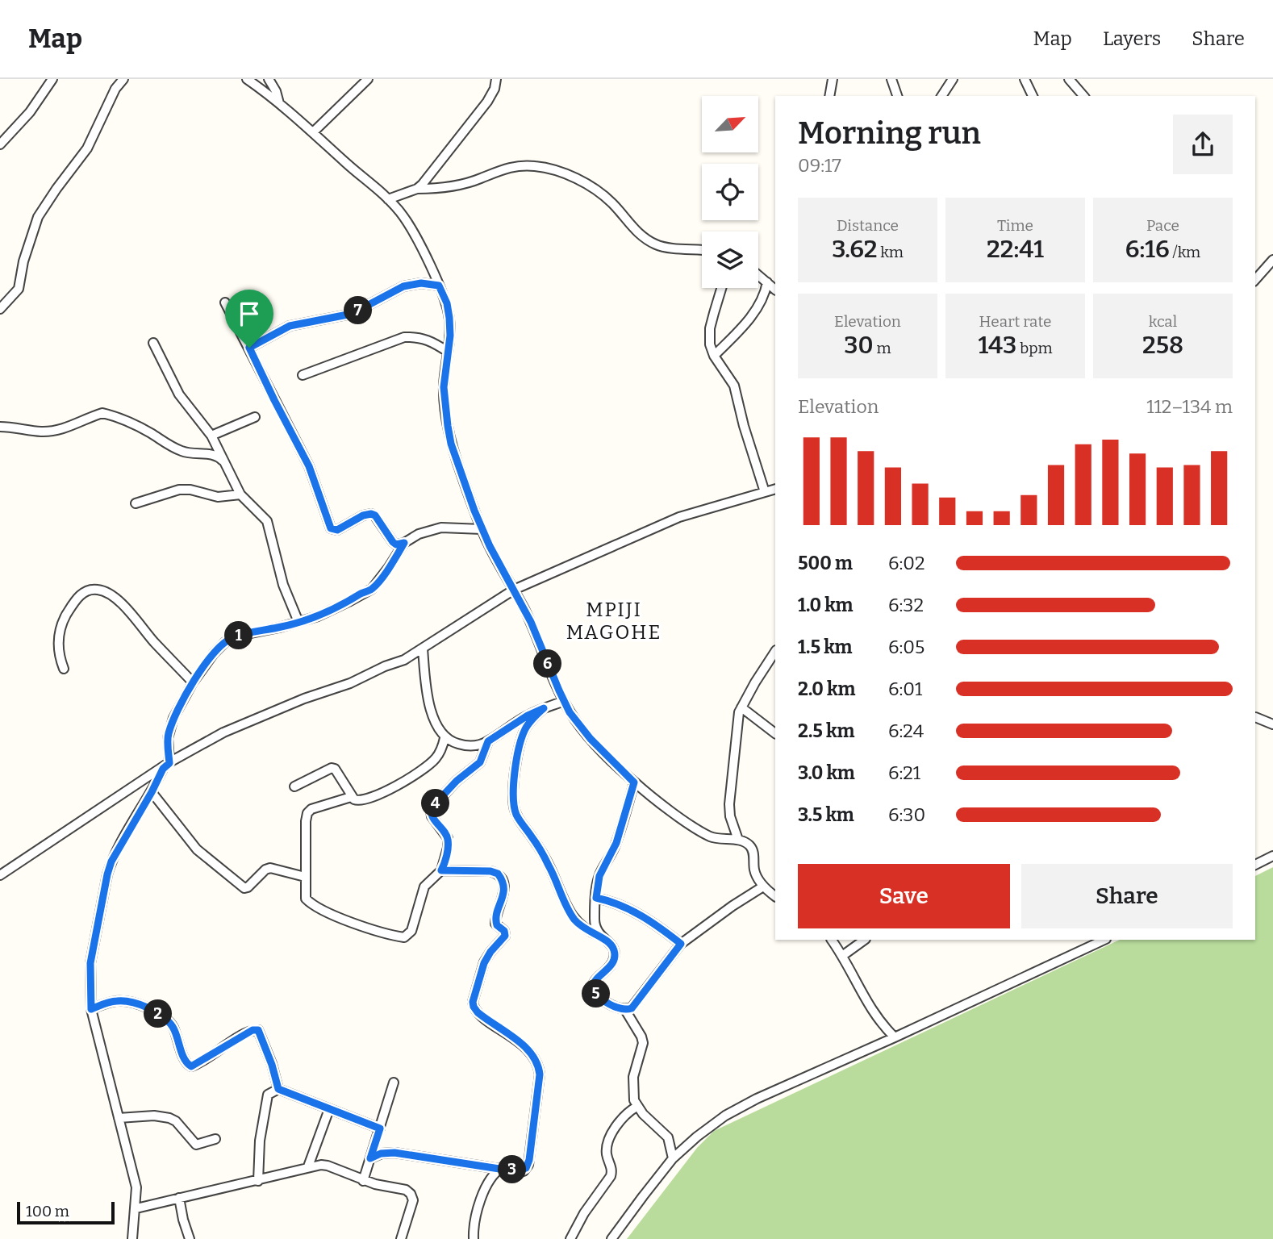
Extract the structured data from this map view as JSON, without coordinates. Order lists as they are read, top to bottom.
{
  "districts": ["MPIJI MAGOHE"],
  "scale_bar": "100 m",
  "north": "top right",
  "page": {
    "header": "Map",
    "nav": ["Map", "Layers", "Share"],
    "heading": ["Morning run", "09:17"],
    "stats": [
      ["Distance", "3.62 km"],
      ["Time", "22:41"],
      ["Pace", "6:16 /km"],
      ["Elevation", "30 m"],
      ["Heart rate", "143 bpm"],
      ["kcal", "258"]
    ],
    "pins": [
      "7",
      "1",
      "6",
      "4",
      "5",
      "2",
      "3"
    ],
    "chart": ["Elevation", "112–134 m"],
    "list": [
      {
        "name": "500 m",
        "note": "6:02"
      },
      {
        "name": "1.0 km",
        "note": "6:32"
      },
      {
        "name": "1.5 km",
        "note": "6:05"
      },
      {
        "name": "2.0 km",
        "note": "6:01"
      },
      {
        "name": "2.5 km",
        "note": "6:24"
      },
      {
        "name": "3.0 km",
        "note": "6:21"
      },
      {
        "name": "3.5 km",
        "note": "6:30"
      }
    ],
    "buttons": ["Save", "Share"],
    "scale": "100 m"
  }
}
